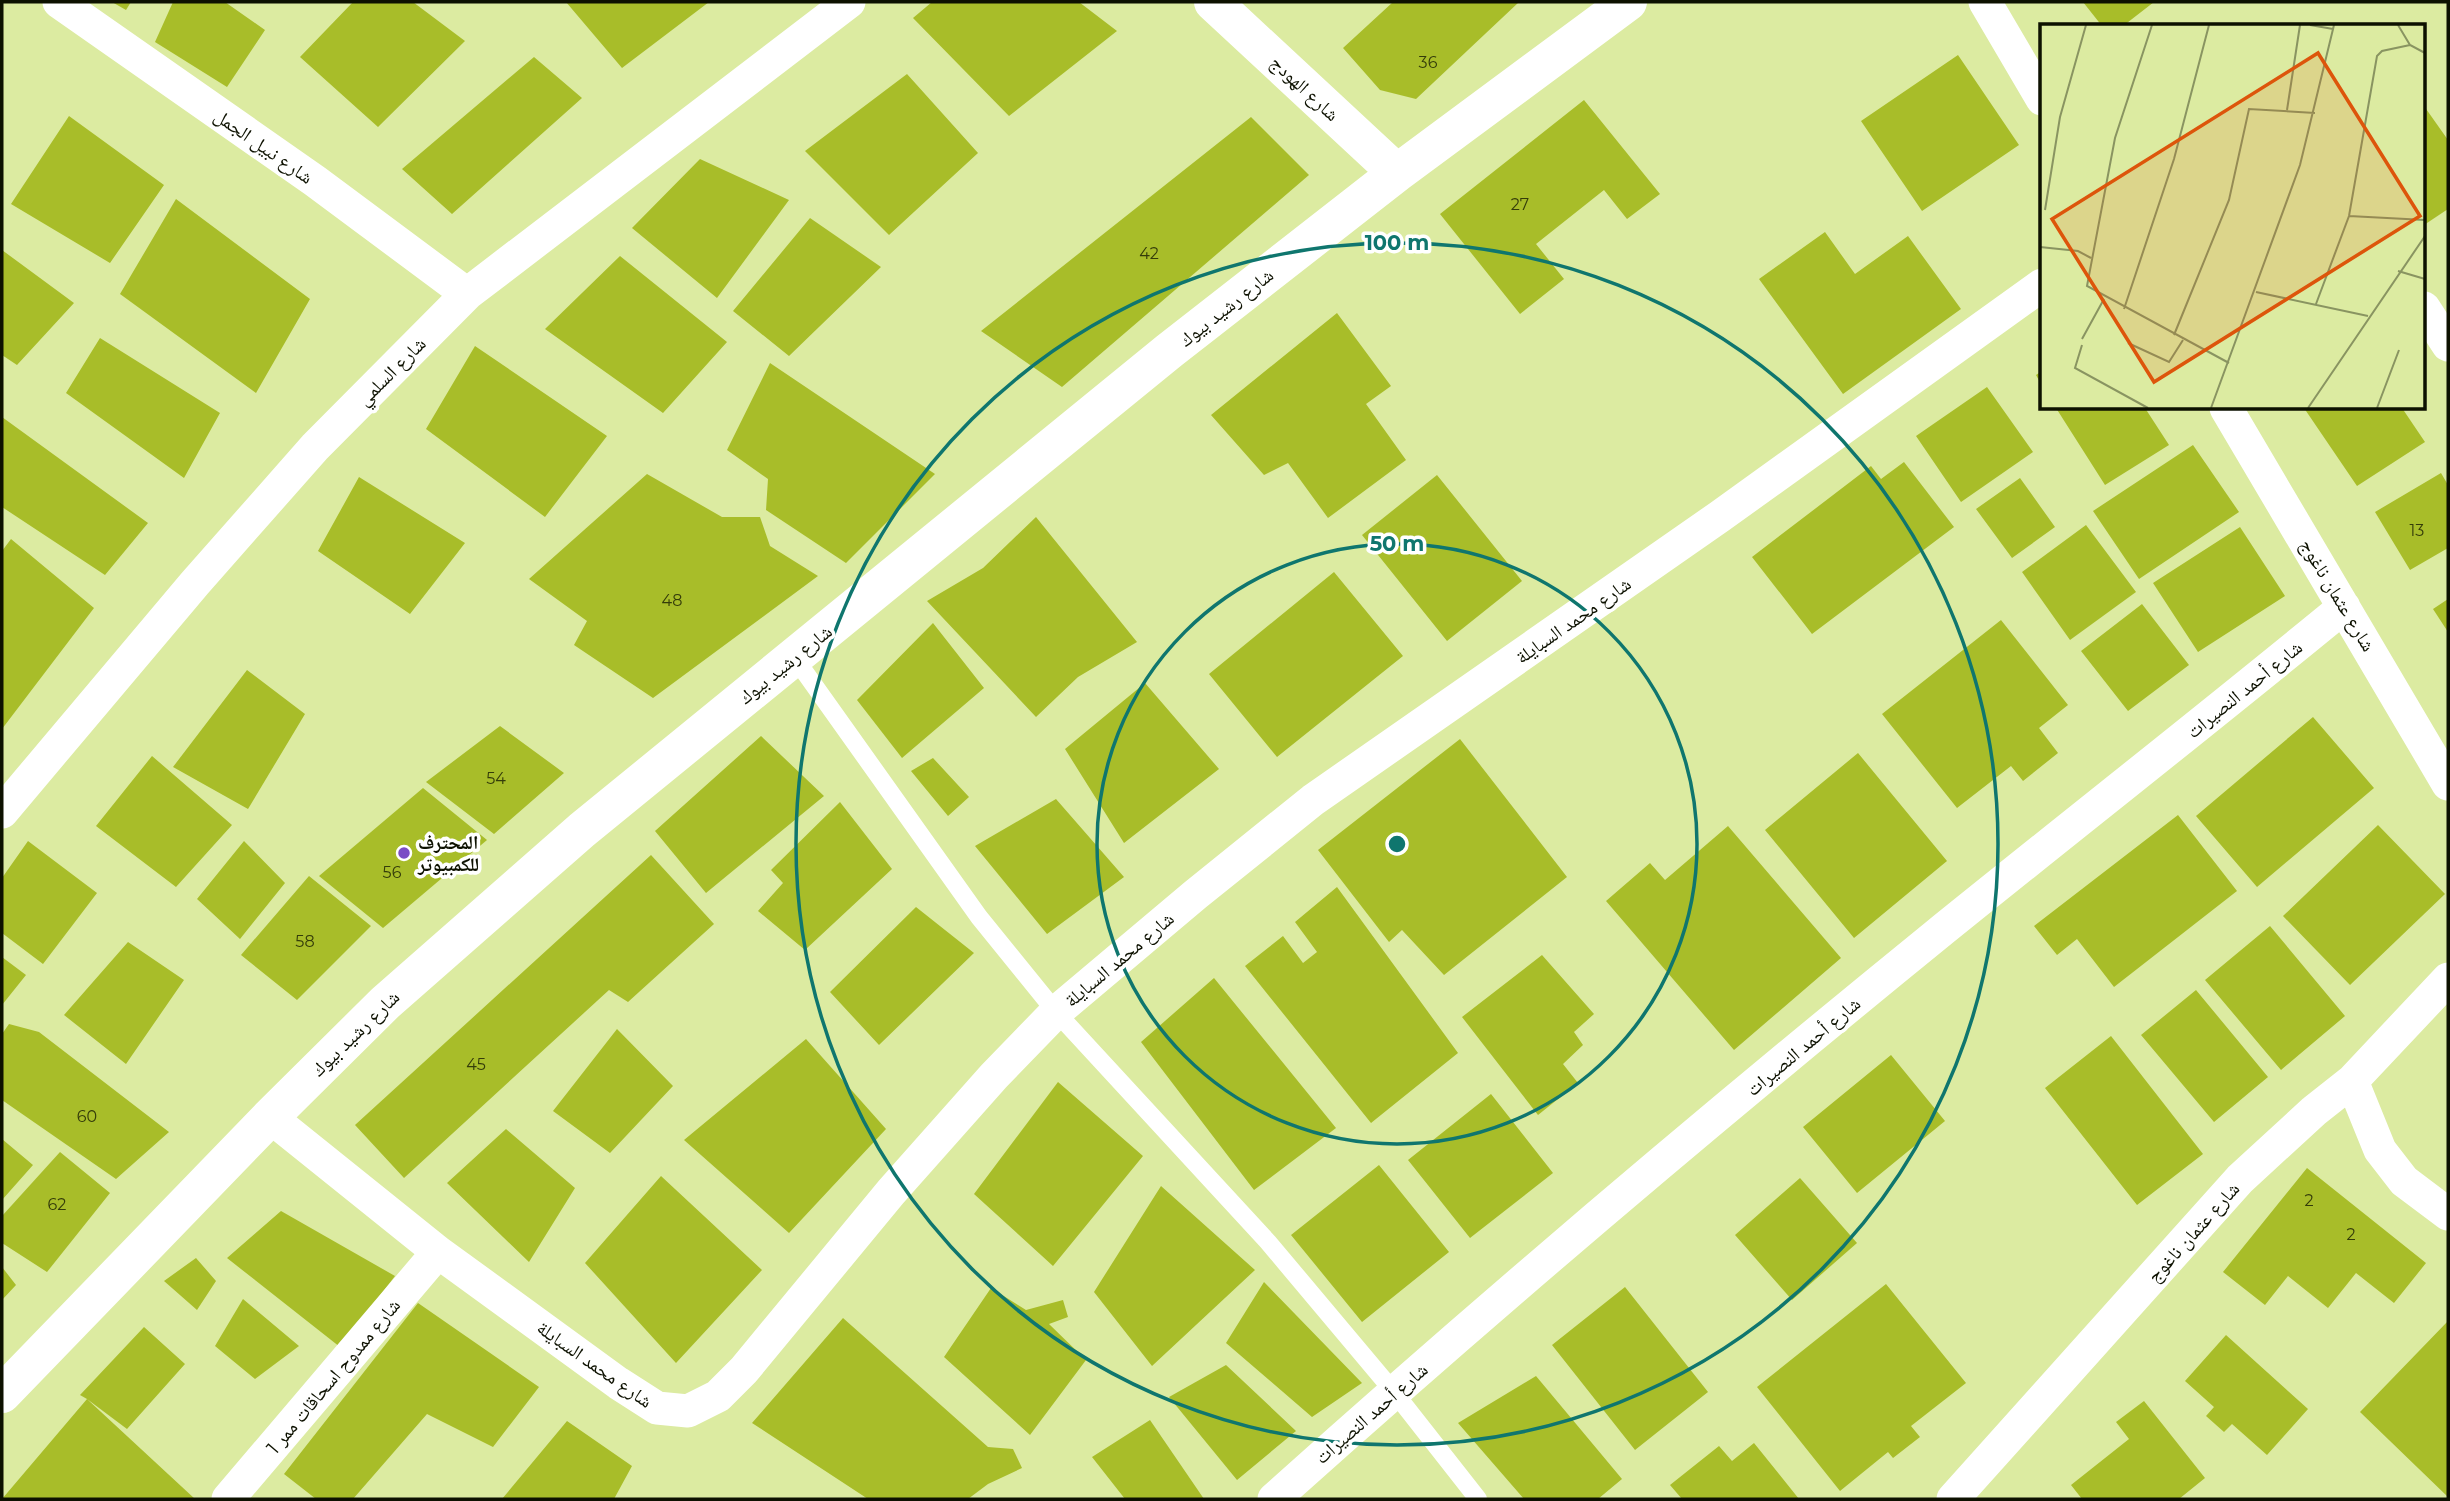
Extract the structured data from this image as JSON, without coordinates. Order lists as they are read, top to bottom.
{
  "streets": {
    "street": [
      "شارع الهودج",
      "شارع نبيل الجمل",
      "شارع رشيد بيوك",
      "شارع السلمي",
      "شارع عثمان ناغوج",
      "شارع محمد السبايلة",
      "شارع أحمد النصيرات",
      "شارع ممدوح اسحاقات ممر 1"
    ]
  },
  "crossings": [
    ["شارع الهودج", "شارع رشيد بيوك"],
    ["شارع نبيل الجمل", "شارع السلمي"],
    ["شارع رشيد بيوك", "شارع محمد السبايلة"],
    ["شارع عثمان ناغوج", "شارع أحمد النصيرات"],
    ["شارع محمد السبايلة", "شارع ممدوح اسحاقات ممر 1"]
  ],
  "places": ["المحترف للكمبيوتر"],
  "house_numbers": [
    "36",
    "27",
    "42",
    "13",
    "48",
    "54",
    "56",
    "58",
    "45",
    "60",
    "2",
    "62",
    "2"
  ],
  "rings": ["100 m", "50 m"]
}
